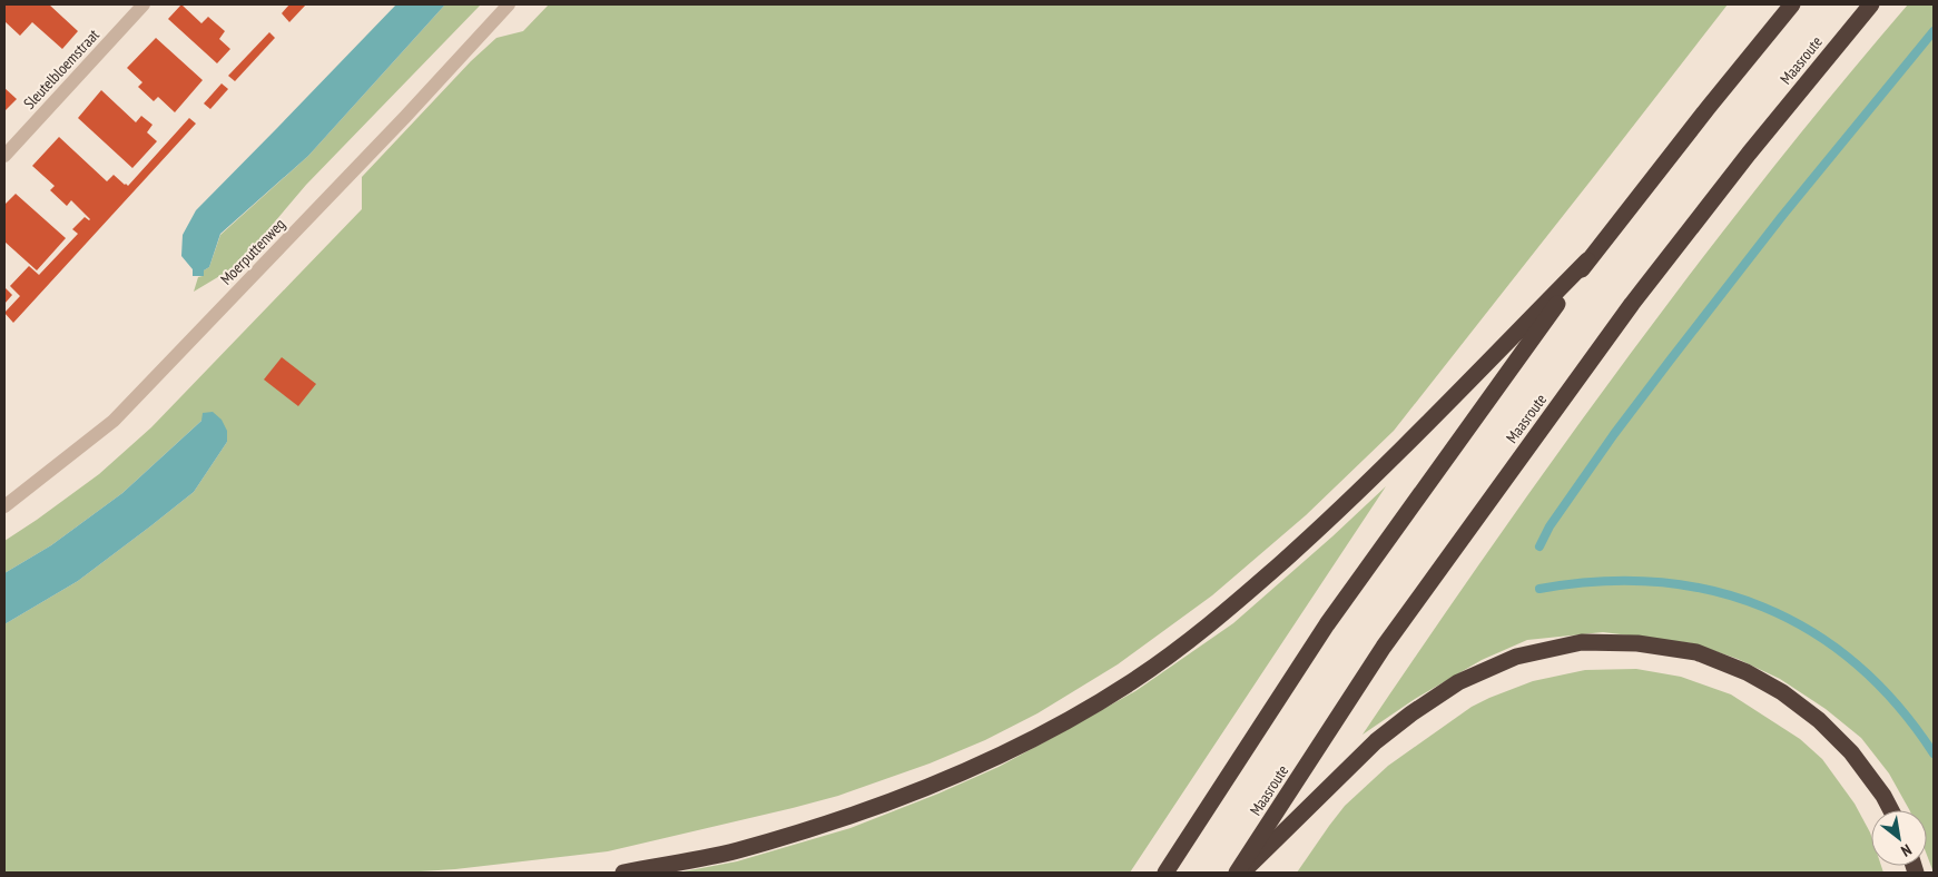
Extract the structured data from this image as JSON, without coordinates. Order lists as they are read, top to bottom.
{
  "streets": {
    "highway": ["Maasroute"],
    "street": ["Sleutelbloemstraat", "Moerputtenweg"]
  },
  "north": "bottom right"
}
